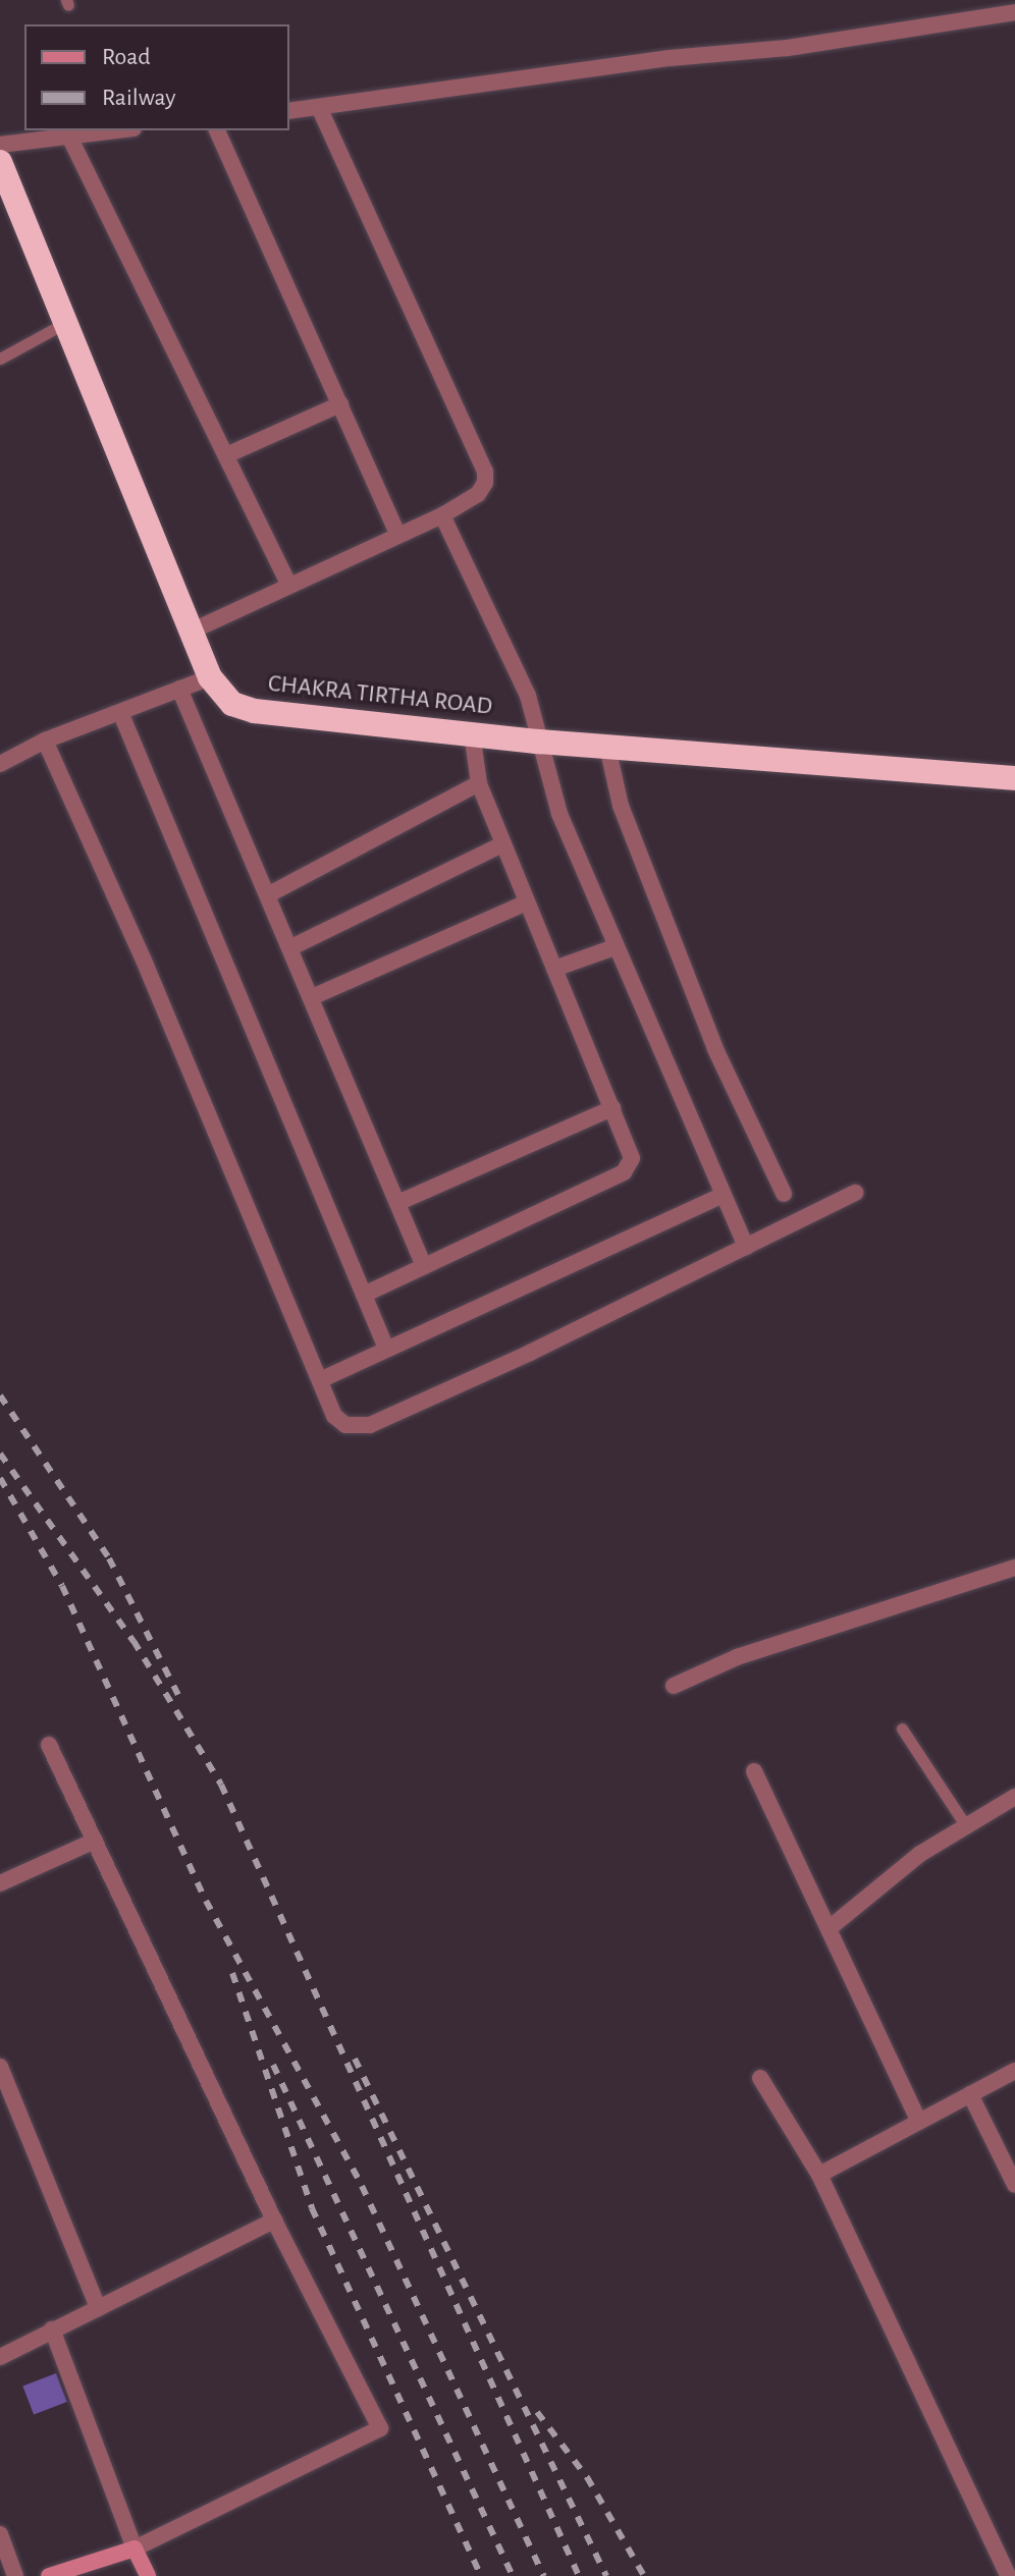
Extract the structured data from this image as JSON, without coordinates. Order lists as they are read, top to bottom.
{
  "streets": {
    "highway": ["CHAKRA TIRTHA ROAD"]
  },
  "legend": ["Road", "Railway"]
}
